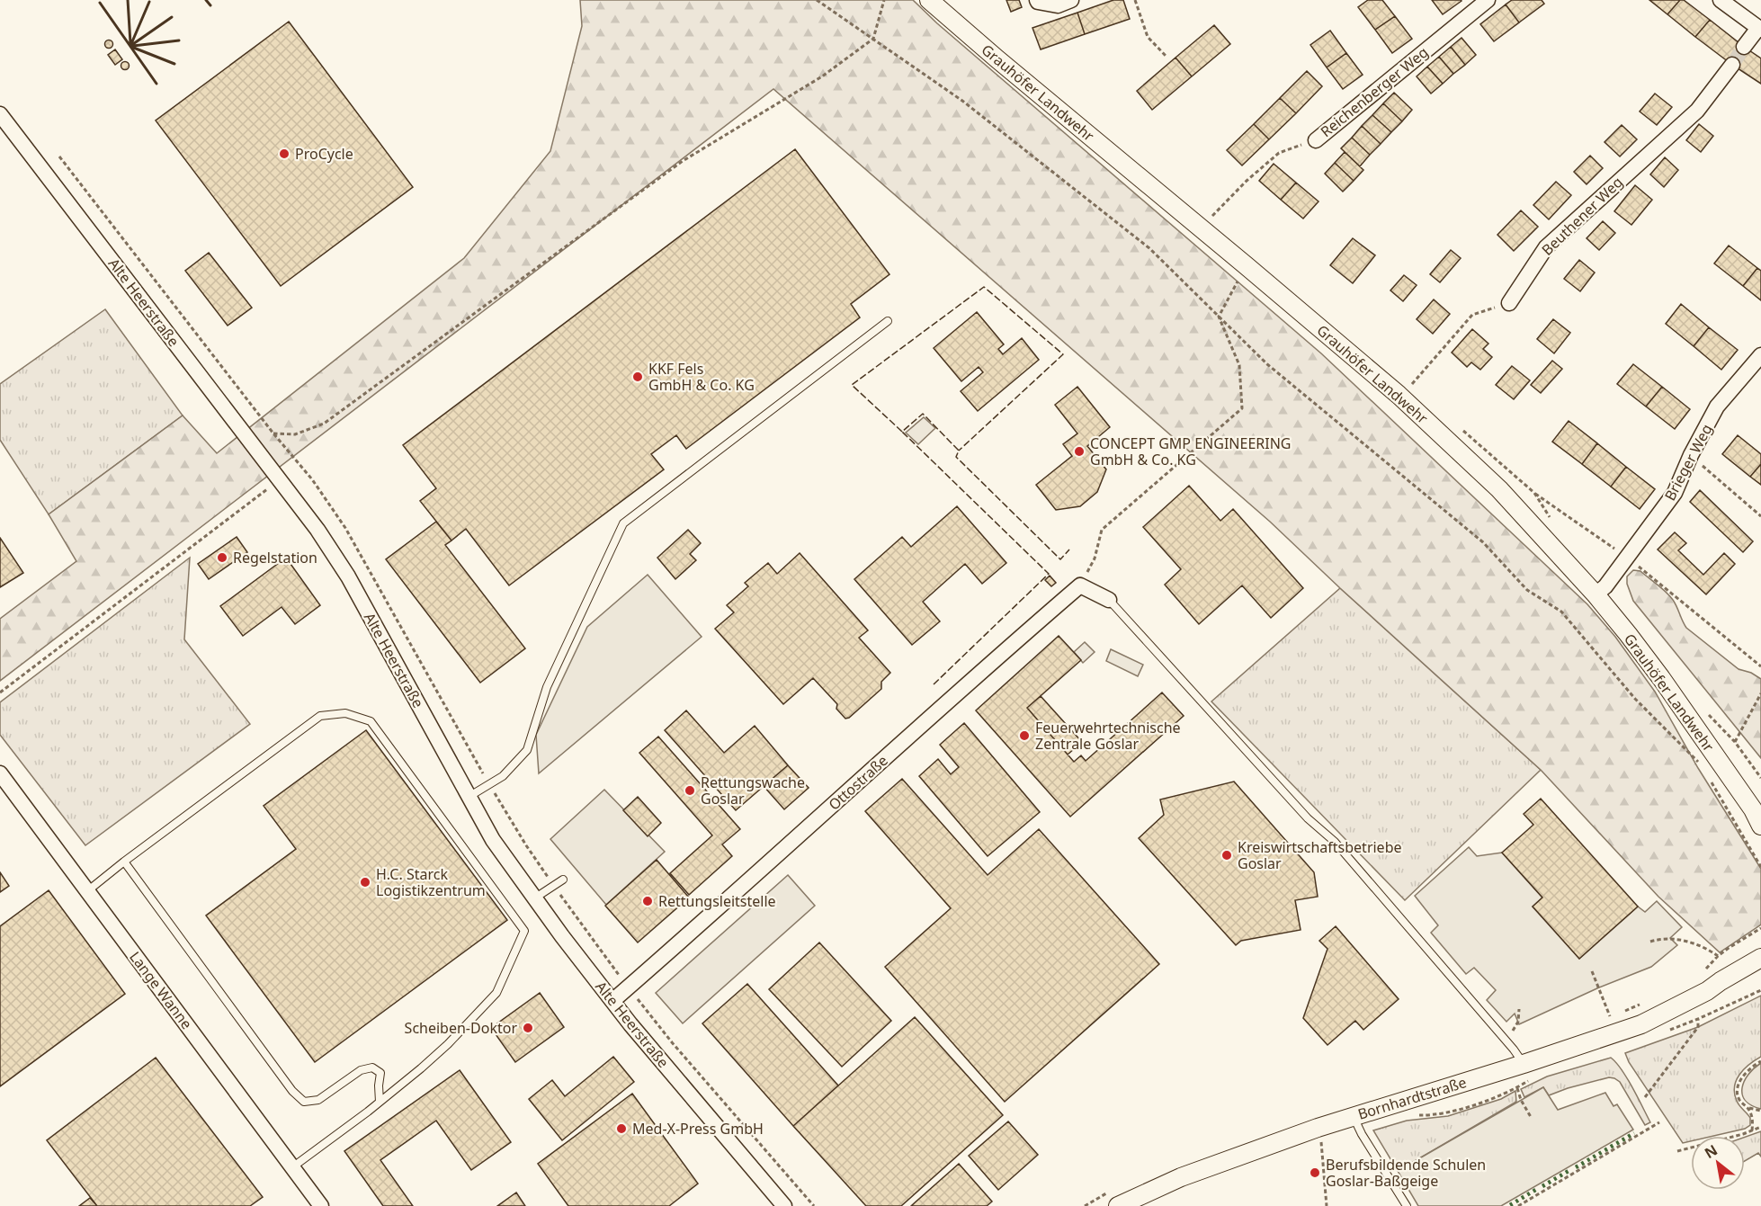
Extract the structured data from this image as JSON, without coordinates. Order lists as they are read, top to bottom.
{
  "streets": {
    "street": [
      "Reichenberger Weg",
      "Grauhöfer Landwehr",
      "Beuthener Weg",
      "Alte Heerstraße",
      "Brieger Weg",
      "Ottostraße",
      "Lange Wanne",
      "Bornhardtstraße"
    ]
  },
  "crossings": [
    ["Grauhöfer Landwehr", "Brieger Weg"],
    ["Alte Heerstraße", "Ottostraße"]
  ],
  "places": [
    "ProCycle",
    "KKF Fels GmbH & Co. KG",
    "CONCEPT GMP ENGINEERING GmbH & Co. KG",
    "Regelstation",
    "Feuerwehrtechnische Zentrale Goslar",
    "Rettungswache Goslar",
    "Kreiswirtschaftsbetriebe Goslar",
    "H.C. Starck Logistikzentrum",
    "Rettungsleitstelle",
    "Scheiben-Doktor",
    "Med-X-Press GmbH",
    "Berufsbildende Schulen Goslar-Baßgeige"
  ],
  "north": "top left"
}
